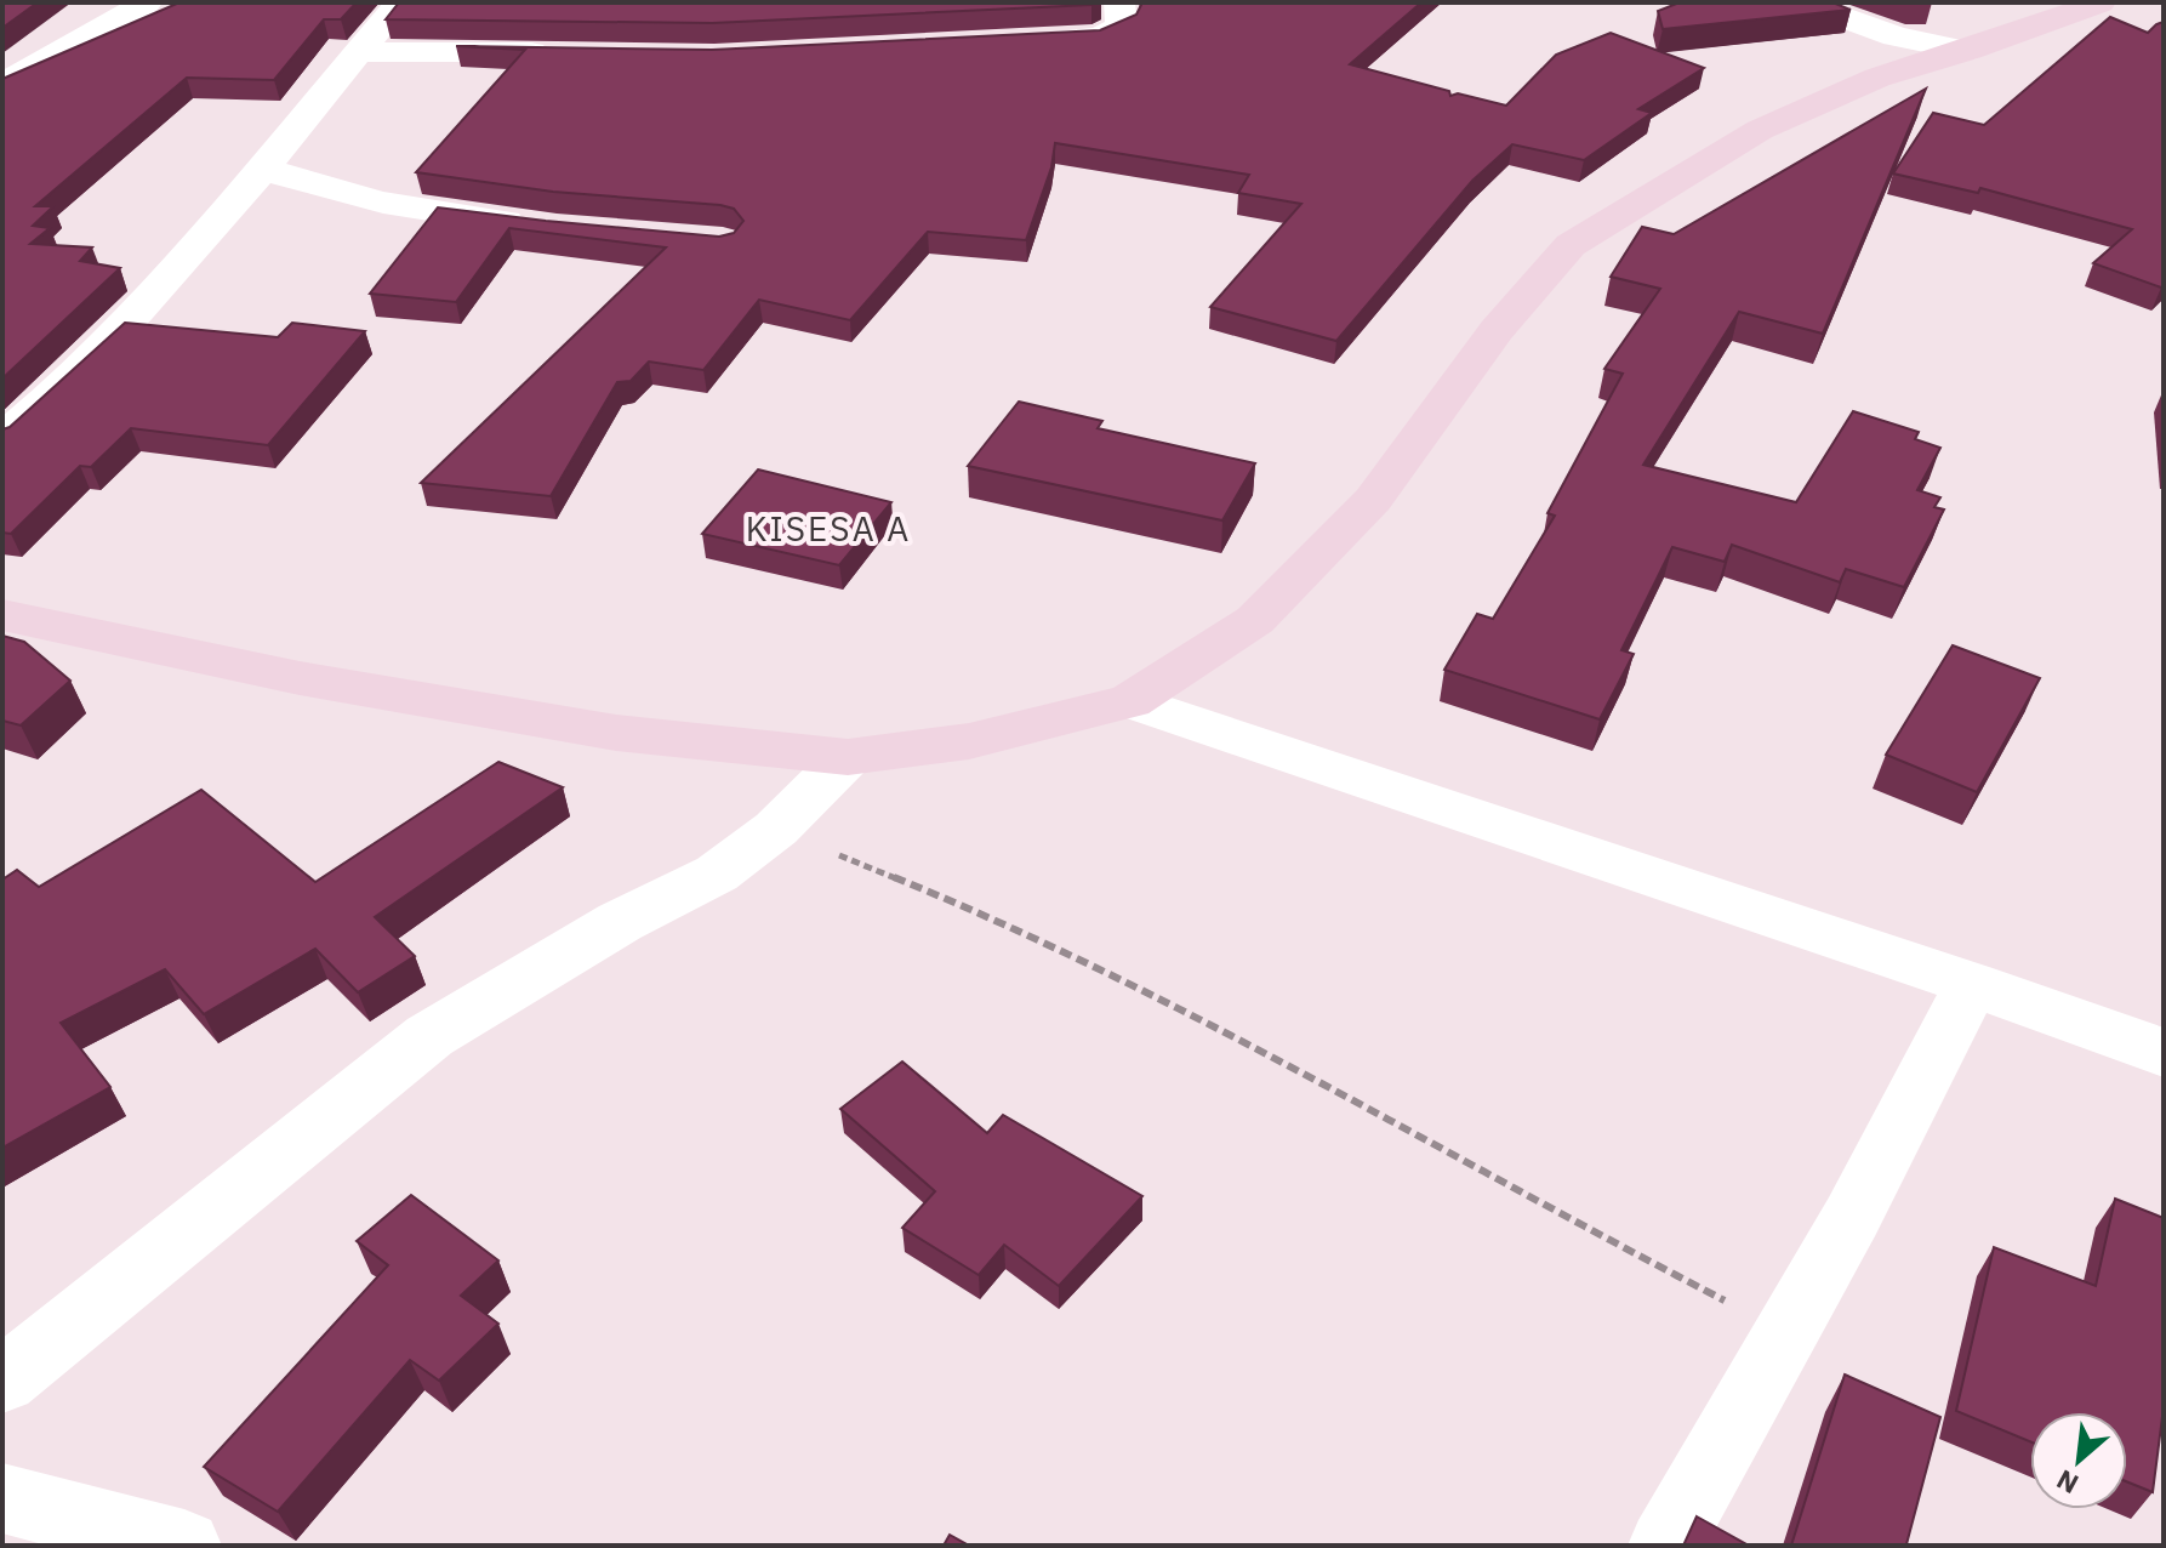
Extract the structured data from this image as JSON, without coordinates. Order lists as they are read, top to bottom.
{
  "districts": ["KISESA A"],
  "north": "bottom left"
}
